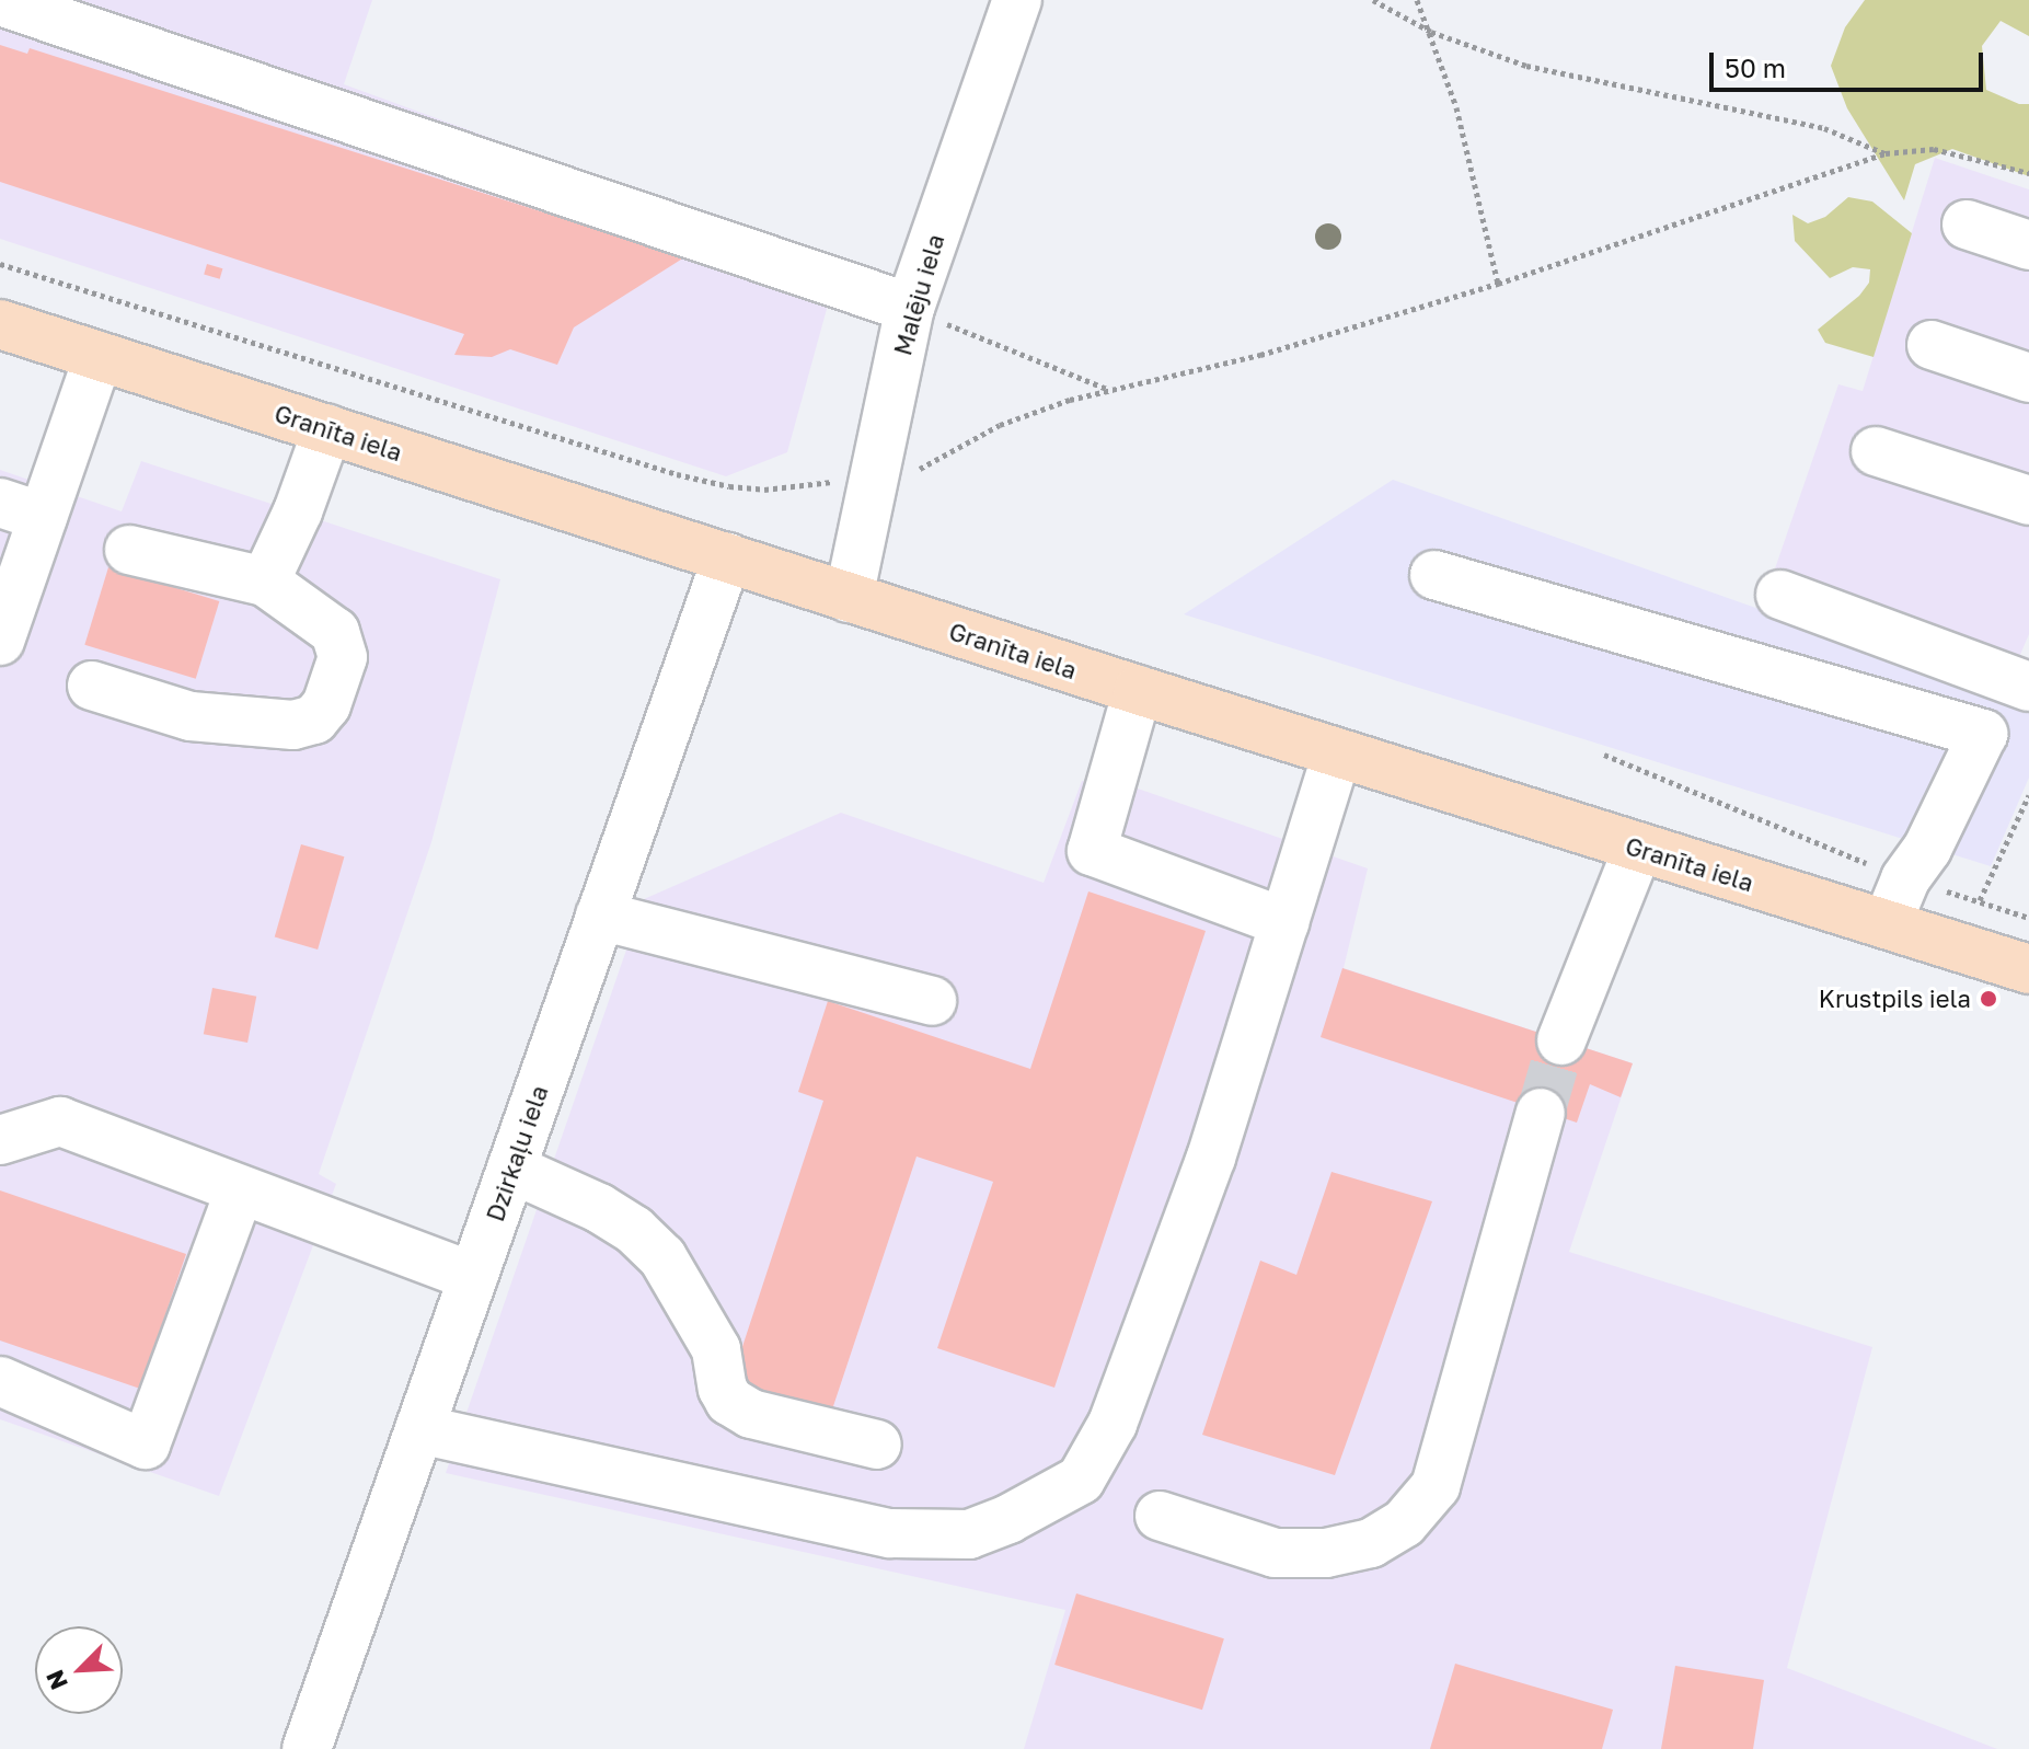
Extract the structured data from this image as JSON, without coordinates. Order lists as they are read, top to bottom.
{
  "streets": {
    "main road": ["Granīta iela"],
    "street": ["Malēju iela", "Dzirkaļu iela"]
  },
  "crossings": [
    ["Malēju iela", "Granīta iela"],
    ["Granīta iela", "Dzirkaļu iela"]
  ],
  "places": ["Krustpils iela"],
  "scale_bar": "50 m",
  "north": "bottom left"
}
